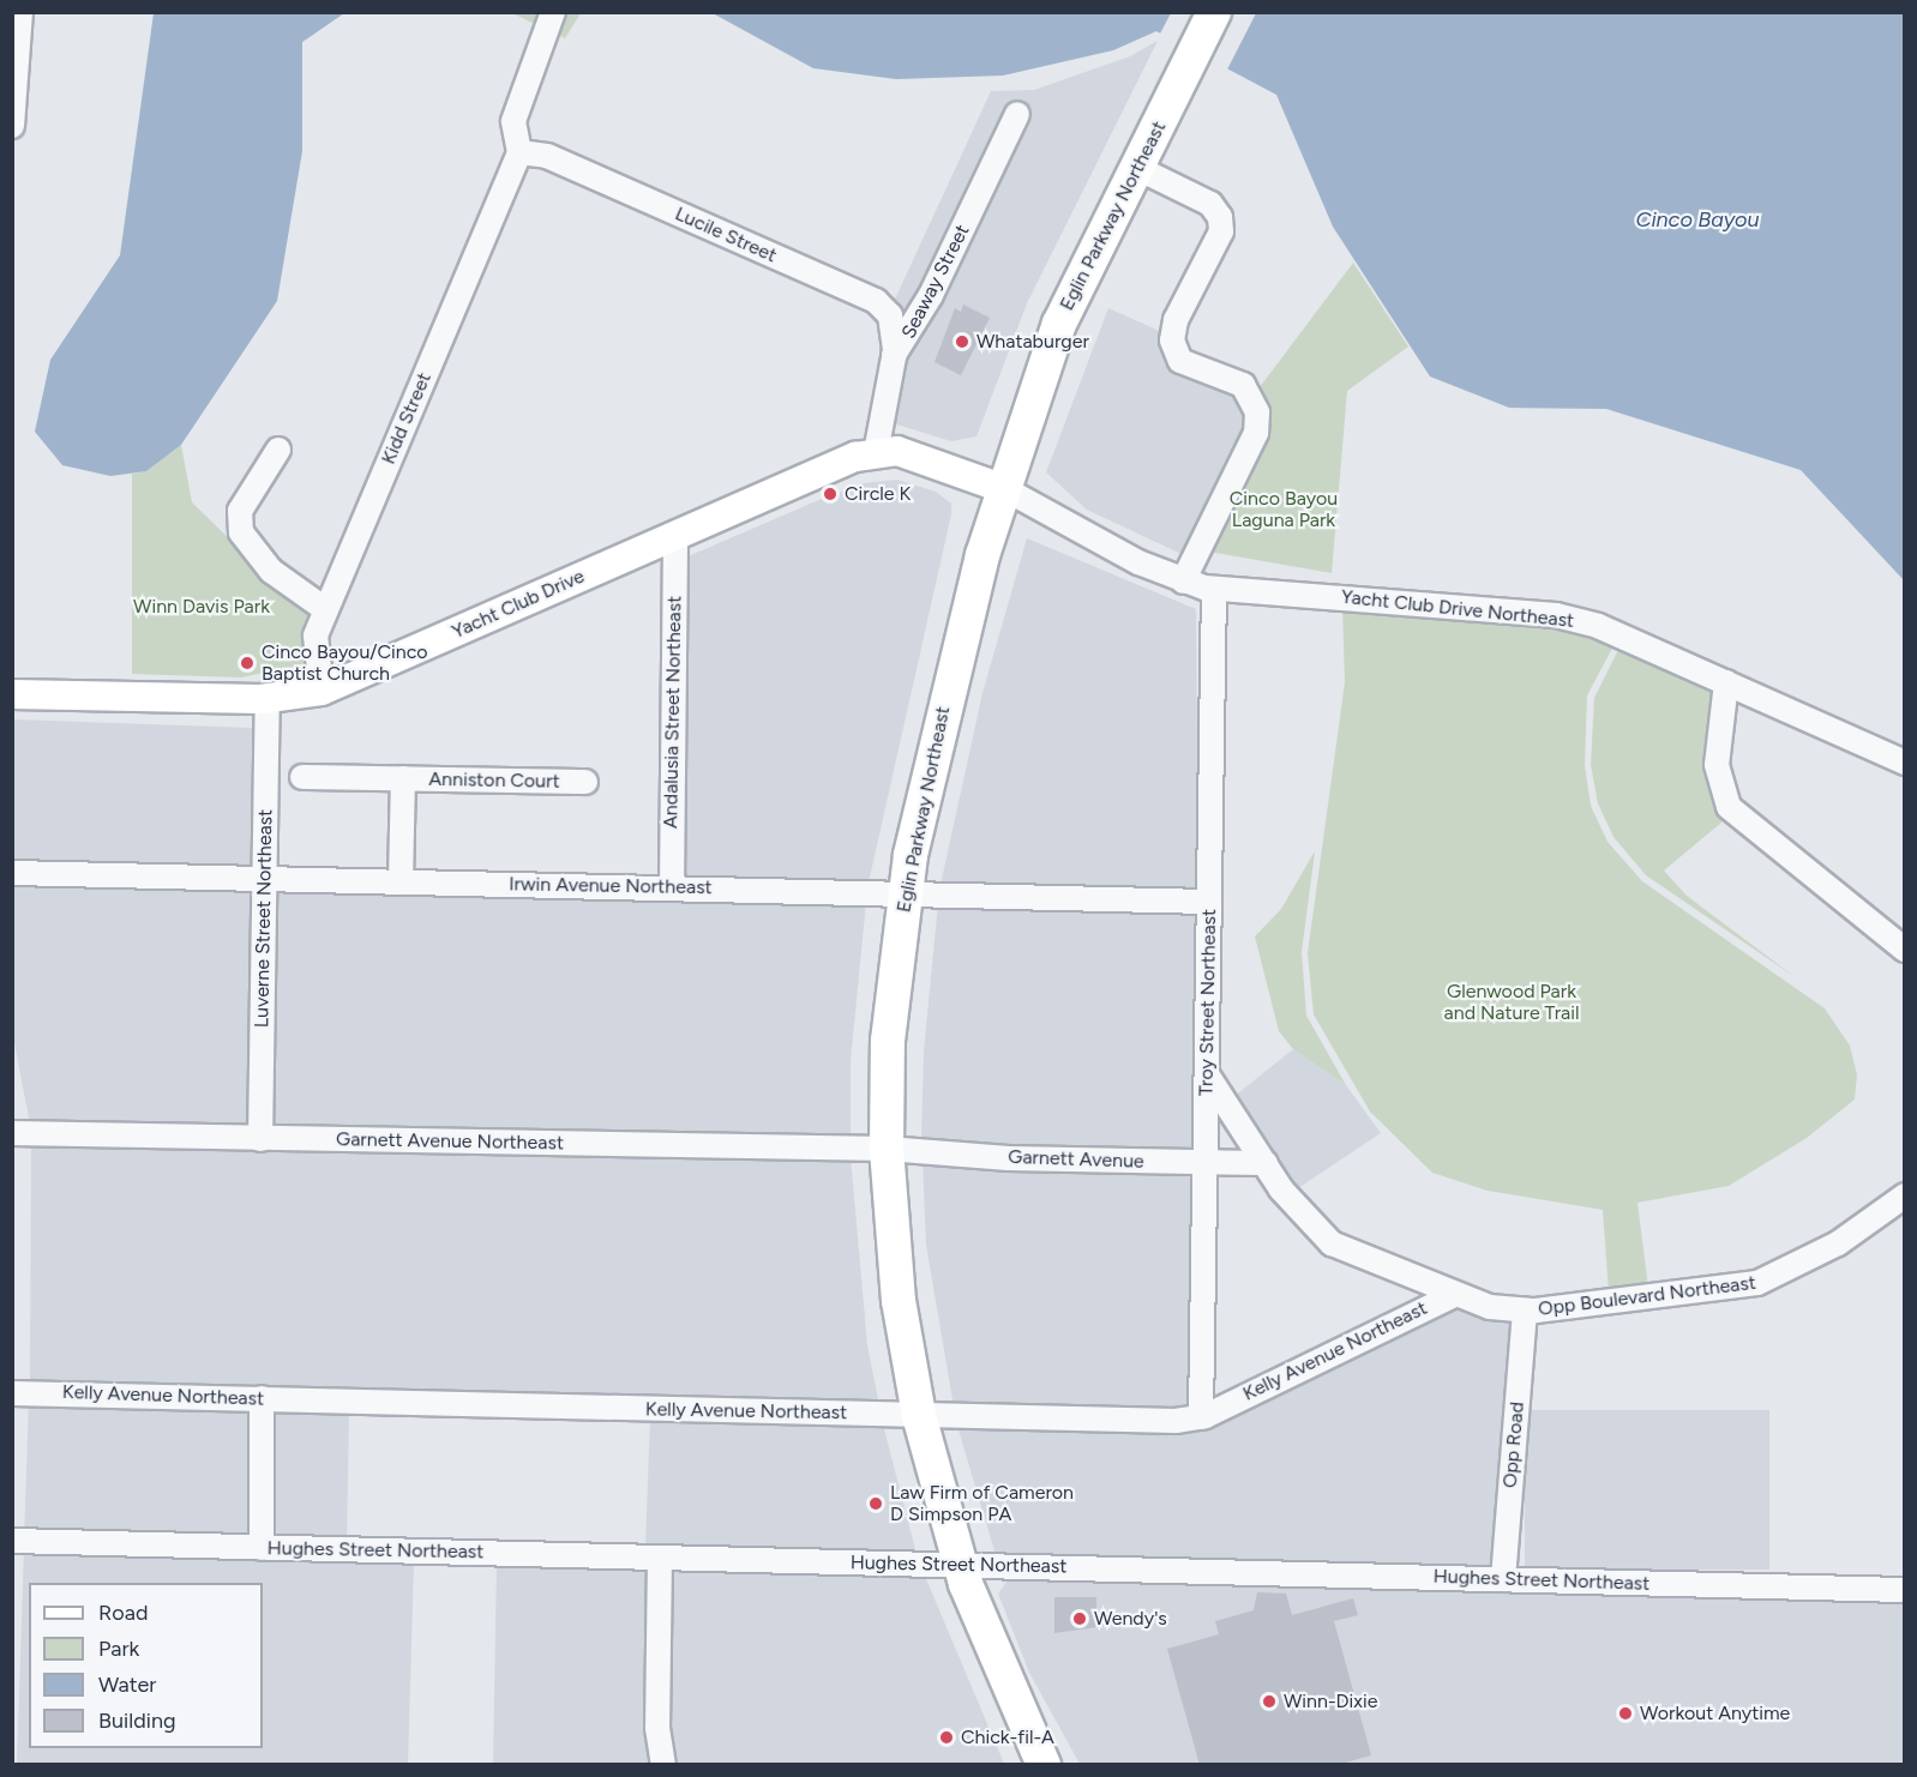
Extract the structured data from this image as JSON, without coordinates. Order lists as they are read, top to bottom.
{
  "streets": {
    "highway": ["Eglin Parkway Northeast"],
    "main road": ["Yacht Club Drive"],
    "street": [
      "Lucile Street",
      "Seaway Street",
      "Kidd Street",
      "Yacht Club Drive Northeast",
      "Andalusia Street Northeast",
      "Anniston Court",
      "Irwin Avenue Northeast",
      "Luverne Street Northeast",
      "Troy Street Northeast",
      "Garnett Avenue Northeast",
      "Garnett Avenue",
      "Opp Boulevard Northeast",
      "Kelly Avenue Northeast",
      "Opp Road",
      "Hughes Street Northeast"
    ]
  },
  "crossings": [
    ["Eglin Parkway Northeast", "Yacht Club Drive"],
    ["Eglin Parkway Northeast", "Yacht Club Drive Northeast"],
    ["Eglin Parkway Northeast", "Irwin Avenue Northeast"],
    ["Eglin Parkway Northeast", "Garnett Avenue Northeast"],
    ["Eglin Parkway Northeast", "Garnett Avenue"],
    ["Eglin Parkway Northeast", "Kelly Avenue Northeast"],
    ["Eglin Parkway Northeast", "Hughes Street Northeast"],
    ["Lucile Street", "Seaway Street"],
    ["Lucile Street", "Kidd Street"],
    ["Seaway Street", "Yacht Club Drive"],
    ["Kidd Street", "Yacht Club Drive"],
    ["Yacht Club Drive", "Yacht Club Drive Northeast"],
    ["Yacht Club Drive", "Andalusia Street Northeast"],
    ["Yacht Club Drive", "Luverne Street Northeast"],
    ["Yacht Club Drive Northeast", "Troy Street Northeast"],
    ["Andalusia Street Northeast", "Irwin Avenue Northeast"],
    ["Anniston Court", "Irwin Avenue Northeast"],
    ["Irwin Avenue Northeast", "Luverne Street Northeast"],
    ["Irwin Avenue Northeast", "Troy Street Northeast"],
    ["Luverne Street Northeast", "Garnett Avenue Northeast"],
    ["Troy Street Northeast", "Garnett Avenue"],
    ["Troy Street Northeast", "Opp Boulevard Northeast"],
    ["Troy Street Northeast", "Kelly Avenue Northeast"],
    ["Garnett Avenue Northeast", "Garnett Avenue"],
    ["Garnett Avenue", "Opp Boulevard Northeast"],
    ["Opp Boulevard Northeast", "Kelly Avenue Northeast"],
    ["Opp Boulevard Northeast", "Opp Road"],
    ["Opp Road", "Hughes Street Northeast"]
  ],
  "water": ["Cinco Bayou"],
  "parks": ["Cinco Bayou Laguna Park", "Winn Davis Park", "Glenwood Park and Nature Trail"],
  "places": [
    "Whataburger",
    "Circle K",
    "Cinco Bayou/Cinco Baptist Church",
    "Law Firm of Cameron D Simpson PA",
    "Wendy's",
    "Winn-Dixie",
    "Workout Anytime",
    "Chick-fil-A"
  ],
  "legend": [
    "Road",
    "Park",
    "Water",
    "Building"
  ]
}
